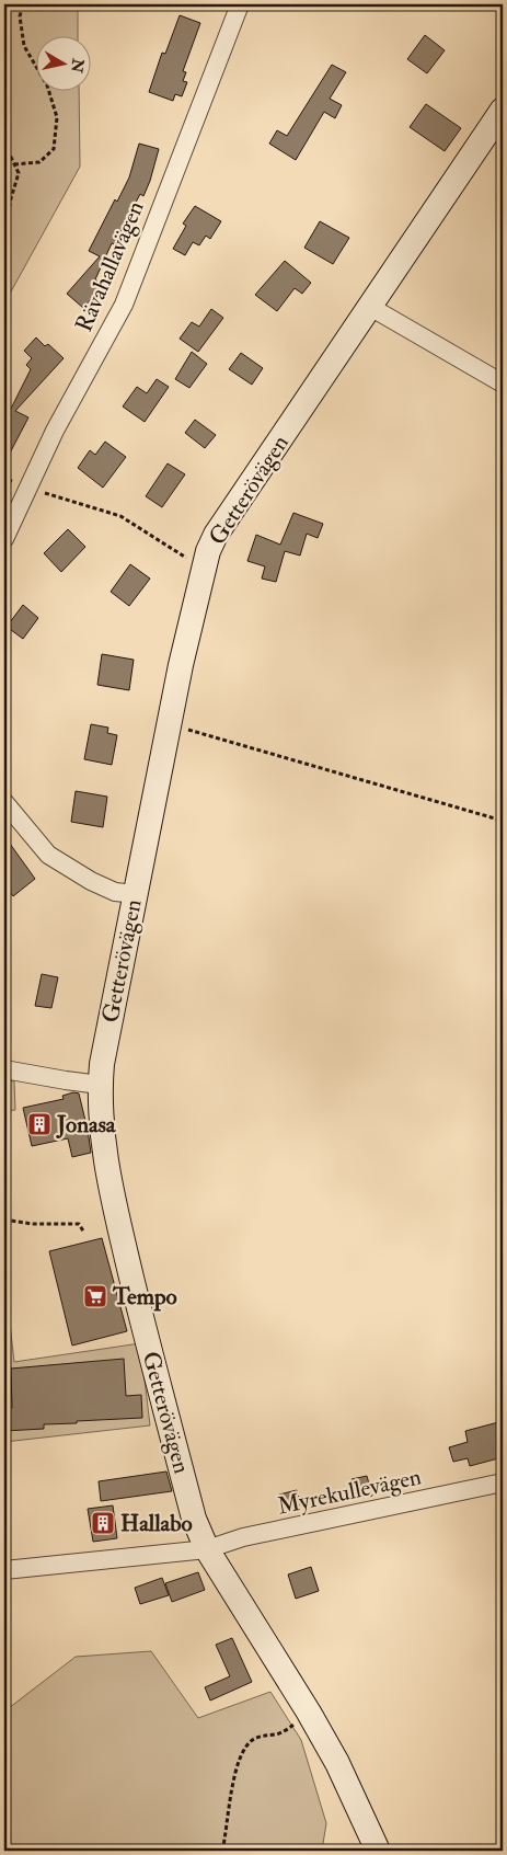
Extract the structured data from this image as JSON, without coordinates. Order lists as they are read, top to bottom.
{
  "streets": {
    "street": ["Rävahallavägen", "Getterövägen", "Myrekullevägen"]
  },
  "crossings": [
    ["Getterövägen", "Myrekullevägen"]
  ],
  "places": {
    "building": ["Jonasa", "Hallabo"],
    "supermarket": ["Tempo"]
  },
  "north": "right"
}
